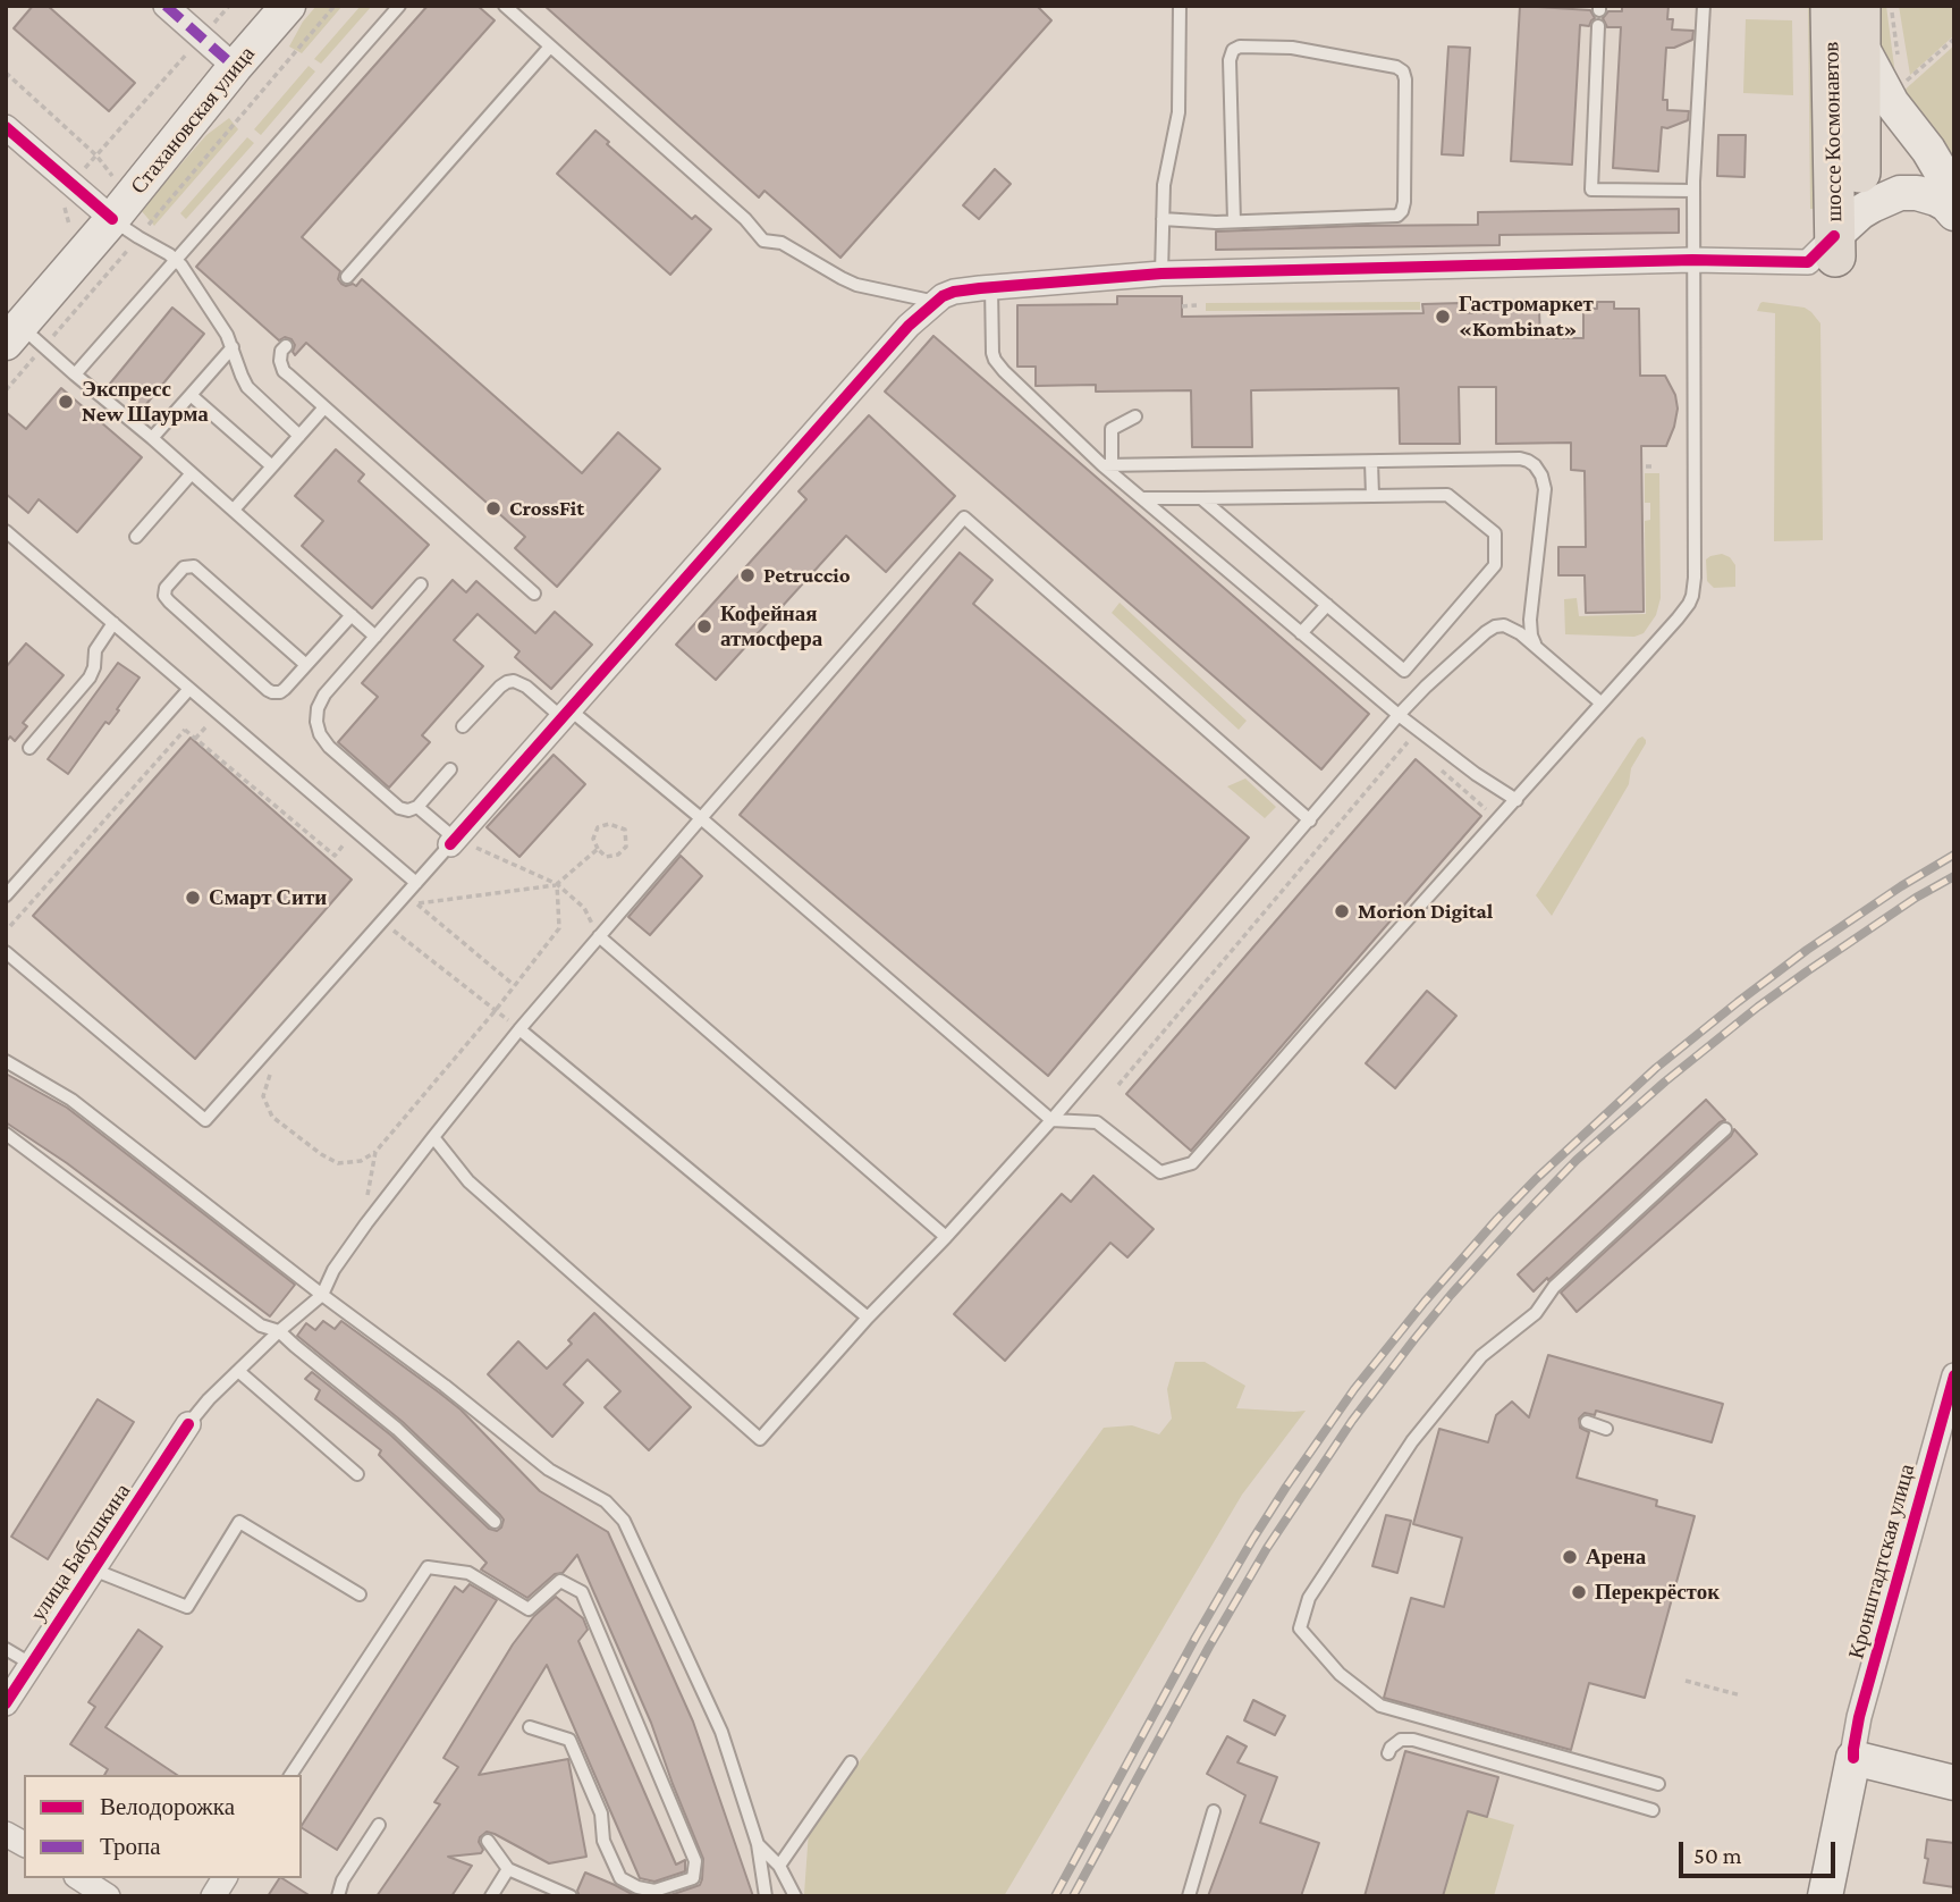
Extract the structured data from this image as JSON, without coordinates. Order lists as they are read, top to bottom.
{
  "streets": {
    "main road": ["Стахановская улица", "шоссе Космонавтов"],
    "street": ["улица Бабушкина", "Кронштадтская улица"]
  },
  "places": [
    "Гастромаркет «Kombinat»",
    "Экспресс New Шаурма",
    "CrossFit",
    "Petruccio",
    "Кофейная атмосфера",
    "Смарт Сити",
    "Morion Digital",
    "Арена",
    "Перекрёсток"
  ],
  "legend": ["Велодорожка", "Тропа"],
  "scale_bar": "50 m"
}
